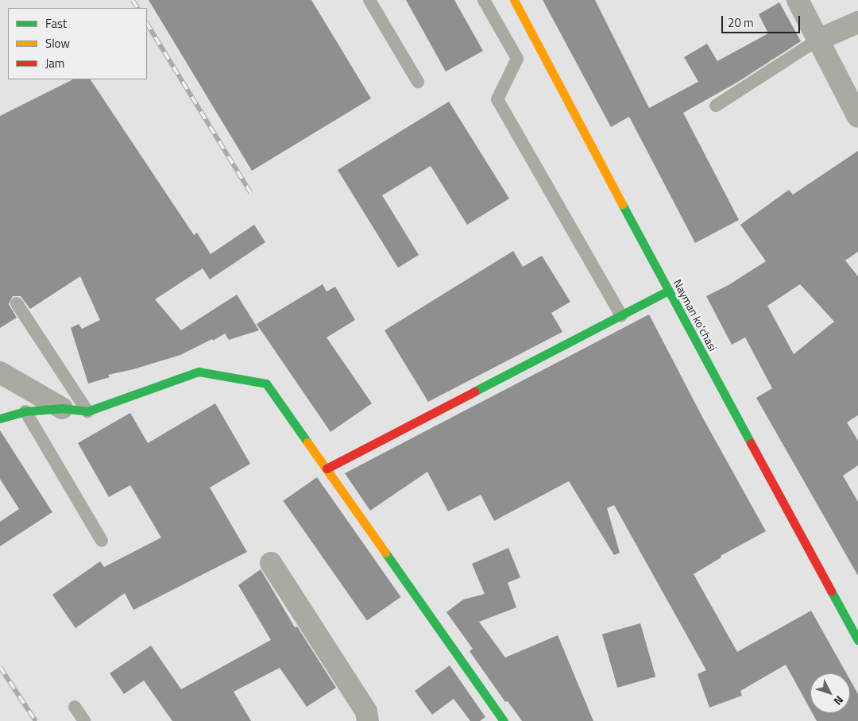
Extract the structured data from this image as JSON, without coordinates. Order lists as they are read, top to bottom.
{
  "streets": {
    "street": ["Nayman koʻchasi"]
  },
  "legend": ["Fast", "Slow", "Jam"],
  "scale_bar": "20 m",
  "north": "bottom right"
}
